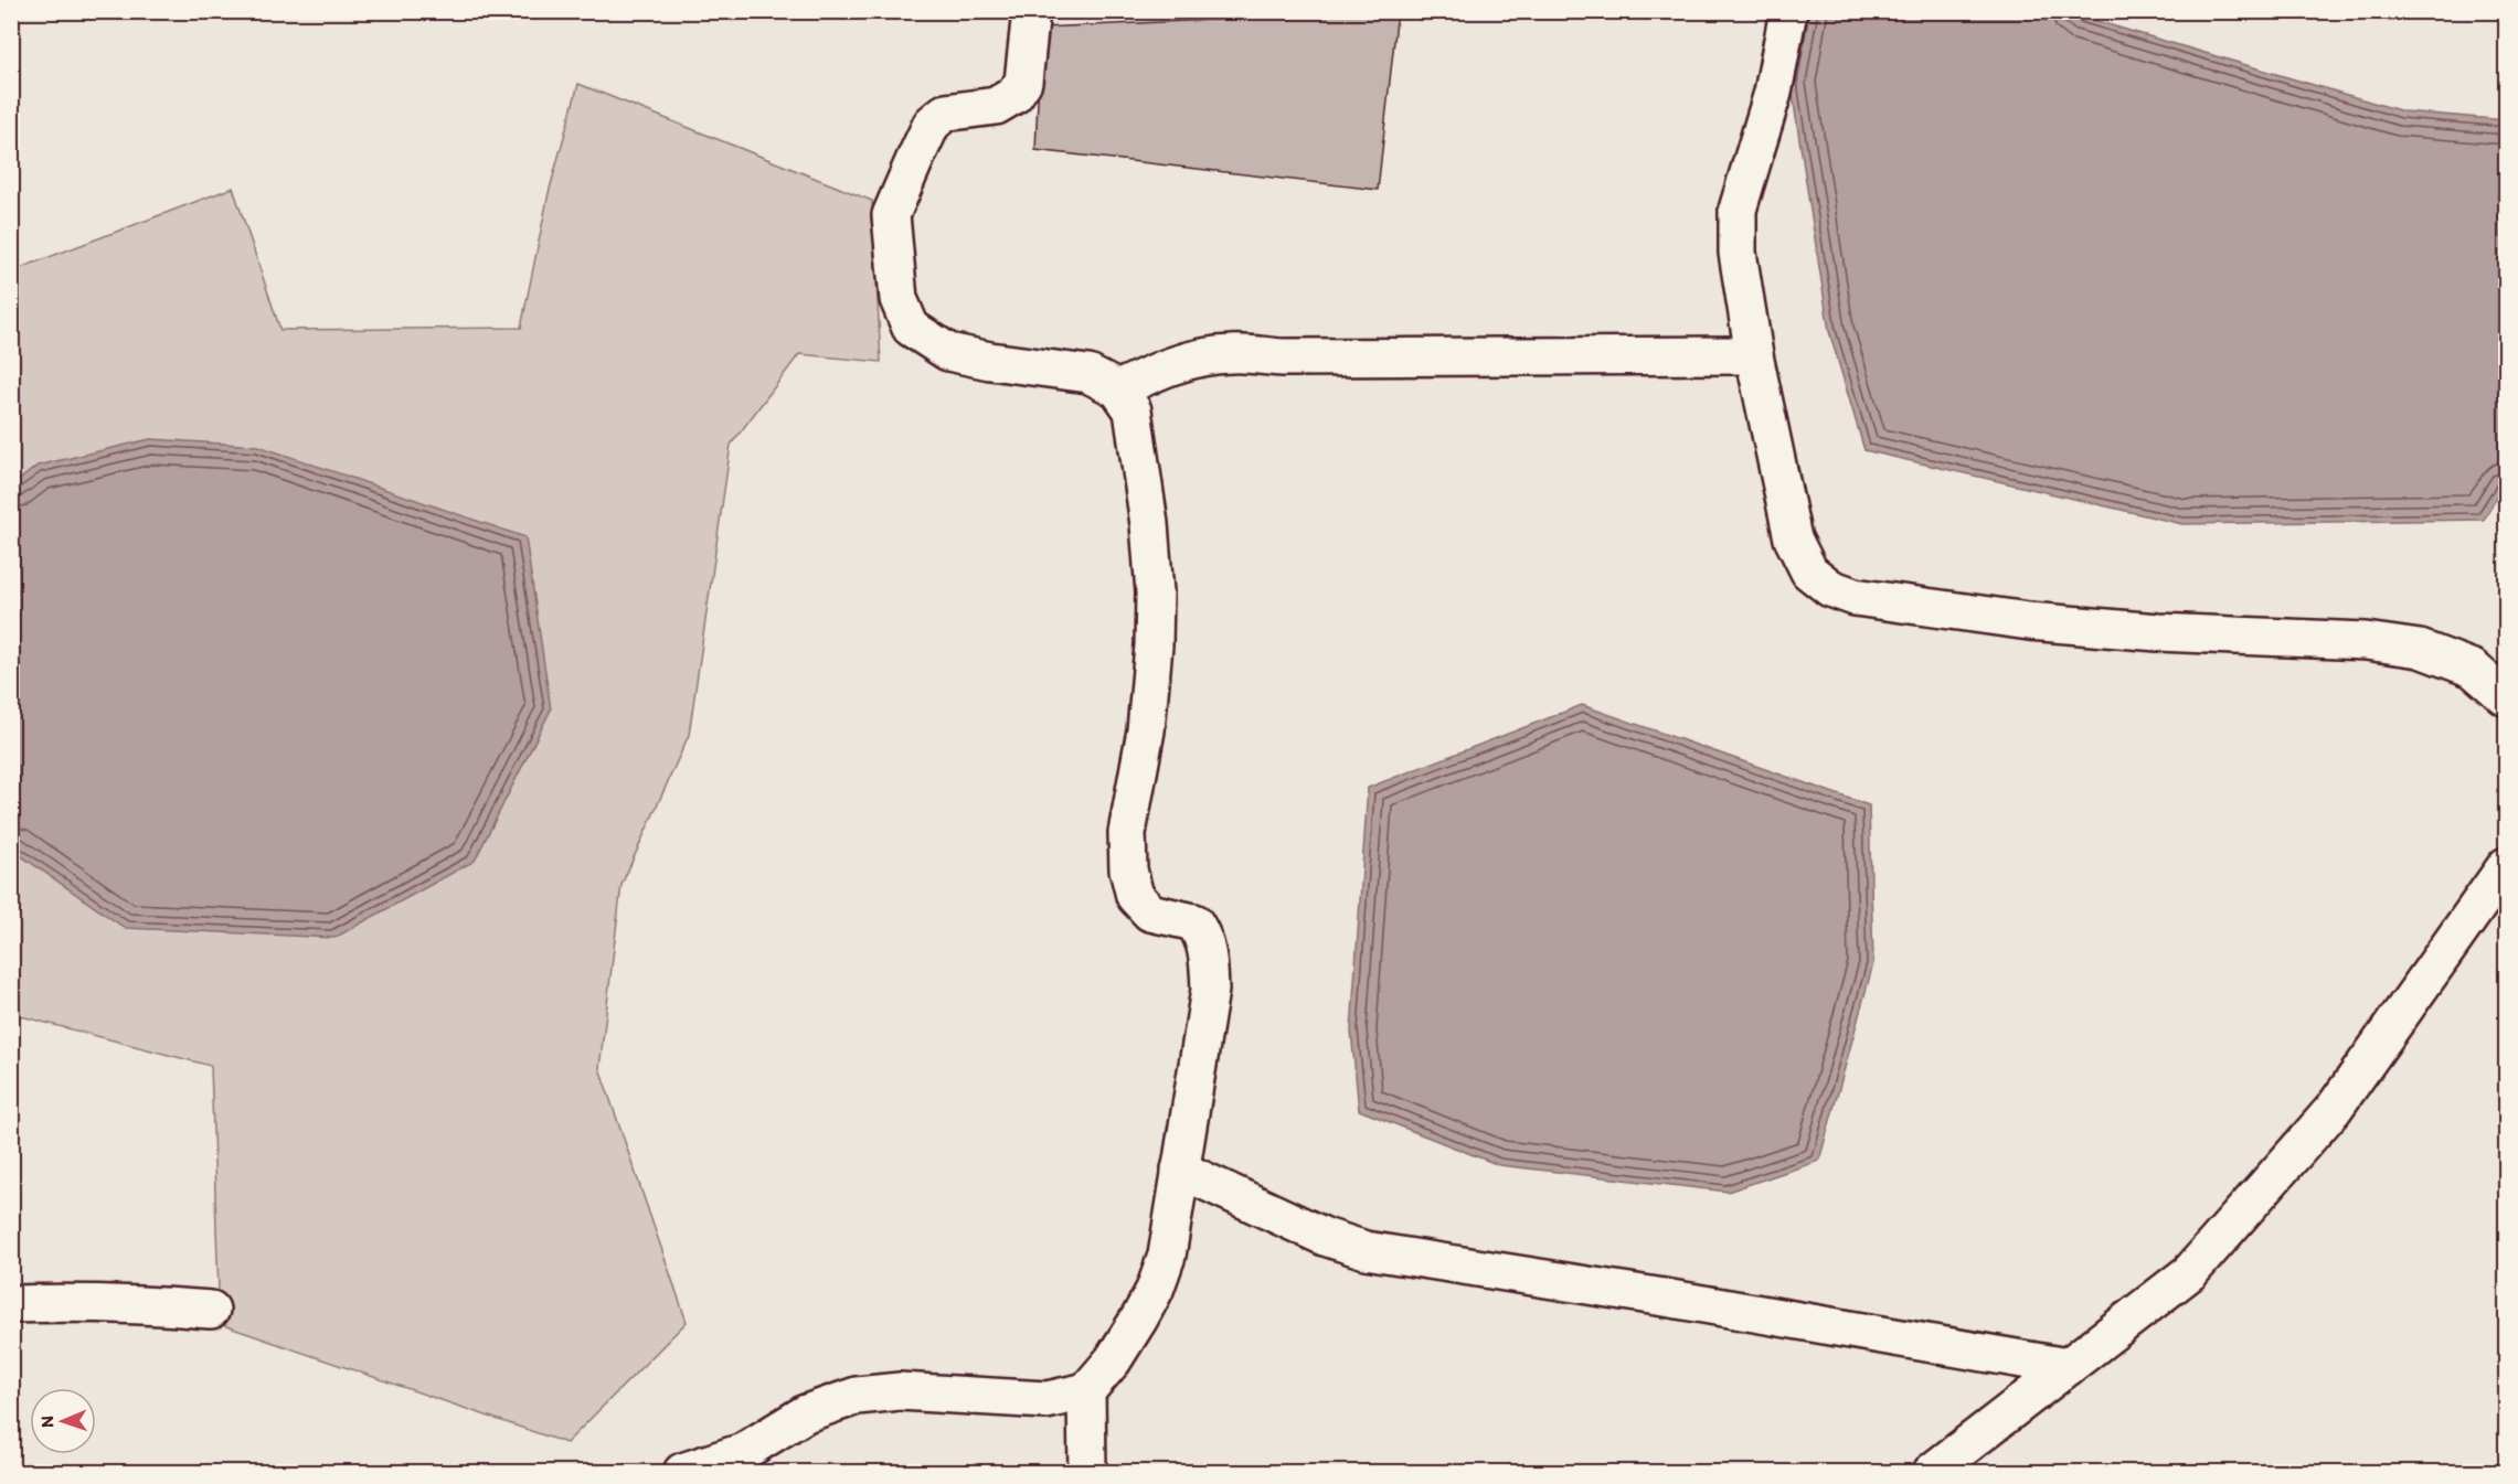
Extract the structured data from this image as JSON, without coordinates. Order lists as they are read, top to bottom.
{
  "north": "left"
}
